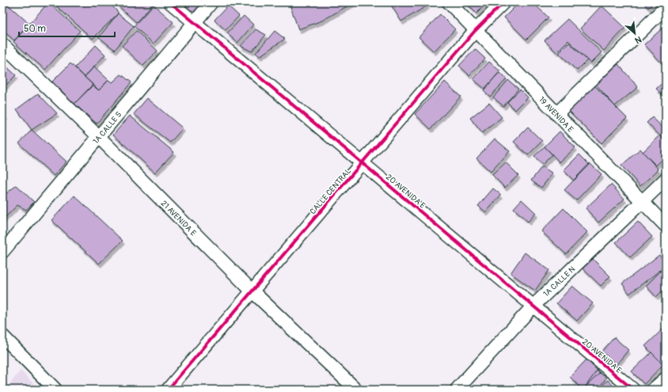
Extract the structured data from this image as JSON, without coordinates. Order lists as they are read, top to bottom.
{
  "streets": {
    "street": [
      "19 AVENIDA E",
      "1A CALLE S",
      "CALLE CENTRAL",
      "20 AVENIDA E",
      "21 AVENIDA E",
      "1A CALLE N"
    ]
  },
  "crossings": [
    ["19 AVENIDA E", "CALLE CENTRAL"],
    ["19 AVENIDA E", "1A CALLE N"],
    ["1A CALLE S", "20 AVENIDA E"],
    ["1A CALLE S", "21 AVENIDA E"],
    ["CALLE CENTRAL", "20 AVENIDA E"],
    ["CALLE CENTRAL", "21 AVENIDA E"],
    ["20 AVENIDA E", "1A CALLE N"]
  ],
  "scale_bar": "50 m",
  "north": "bottom right"
}
